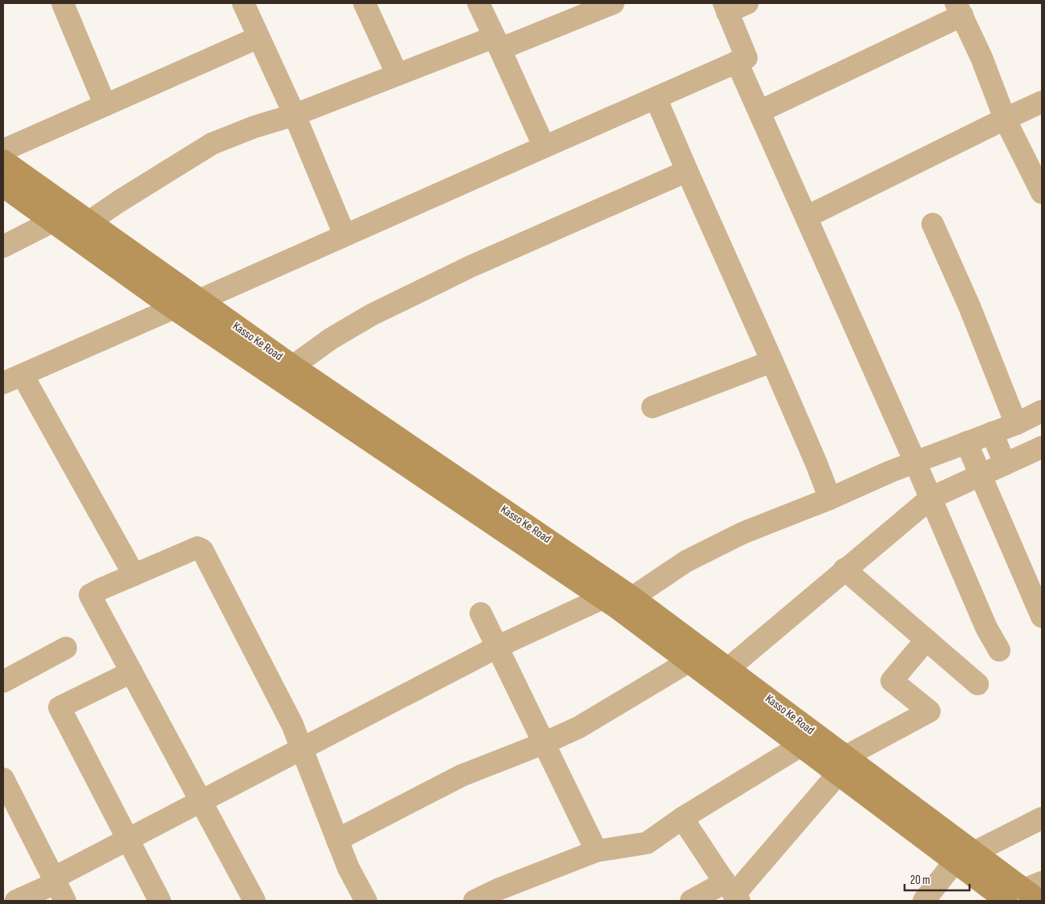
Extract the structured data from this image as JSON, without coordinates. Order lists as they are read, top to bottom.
{
  "streets": {
    "main road": ["Kasso Ke Road"]
  },
  "scale_bar": "20 m"
}
